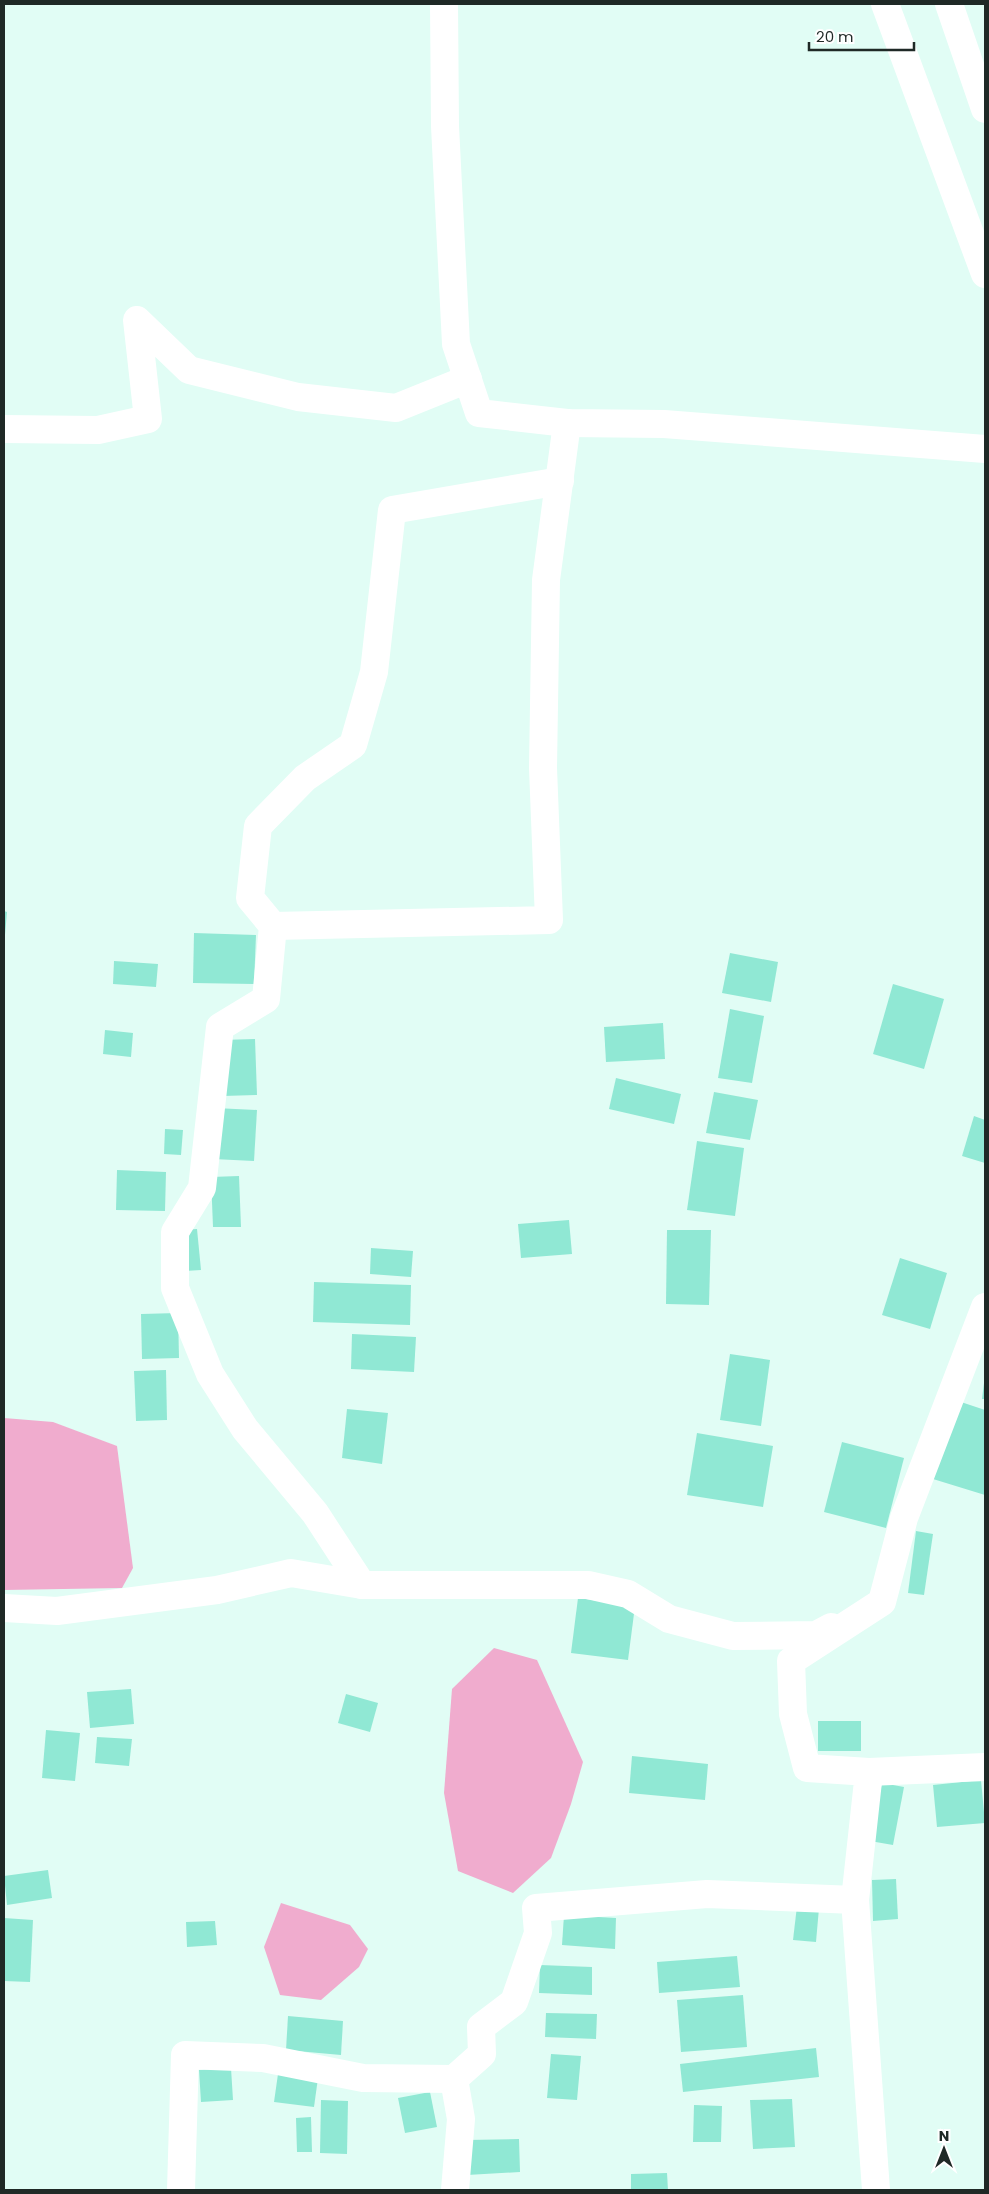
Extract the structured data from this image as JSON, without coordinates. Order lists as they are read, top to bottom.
{
  "scale_bar": "20 m",
  "north": "top"
}
